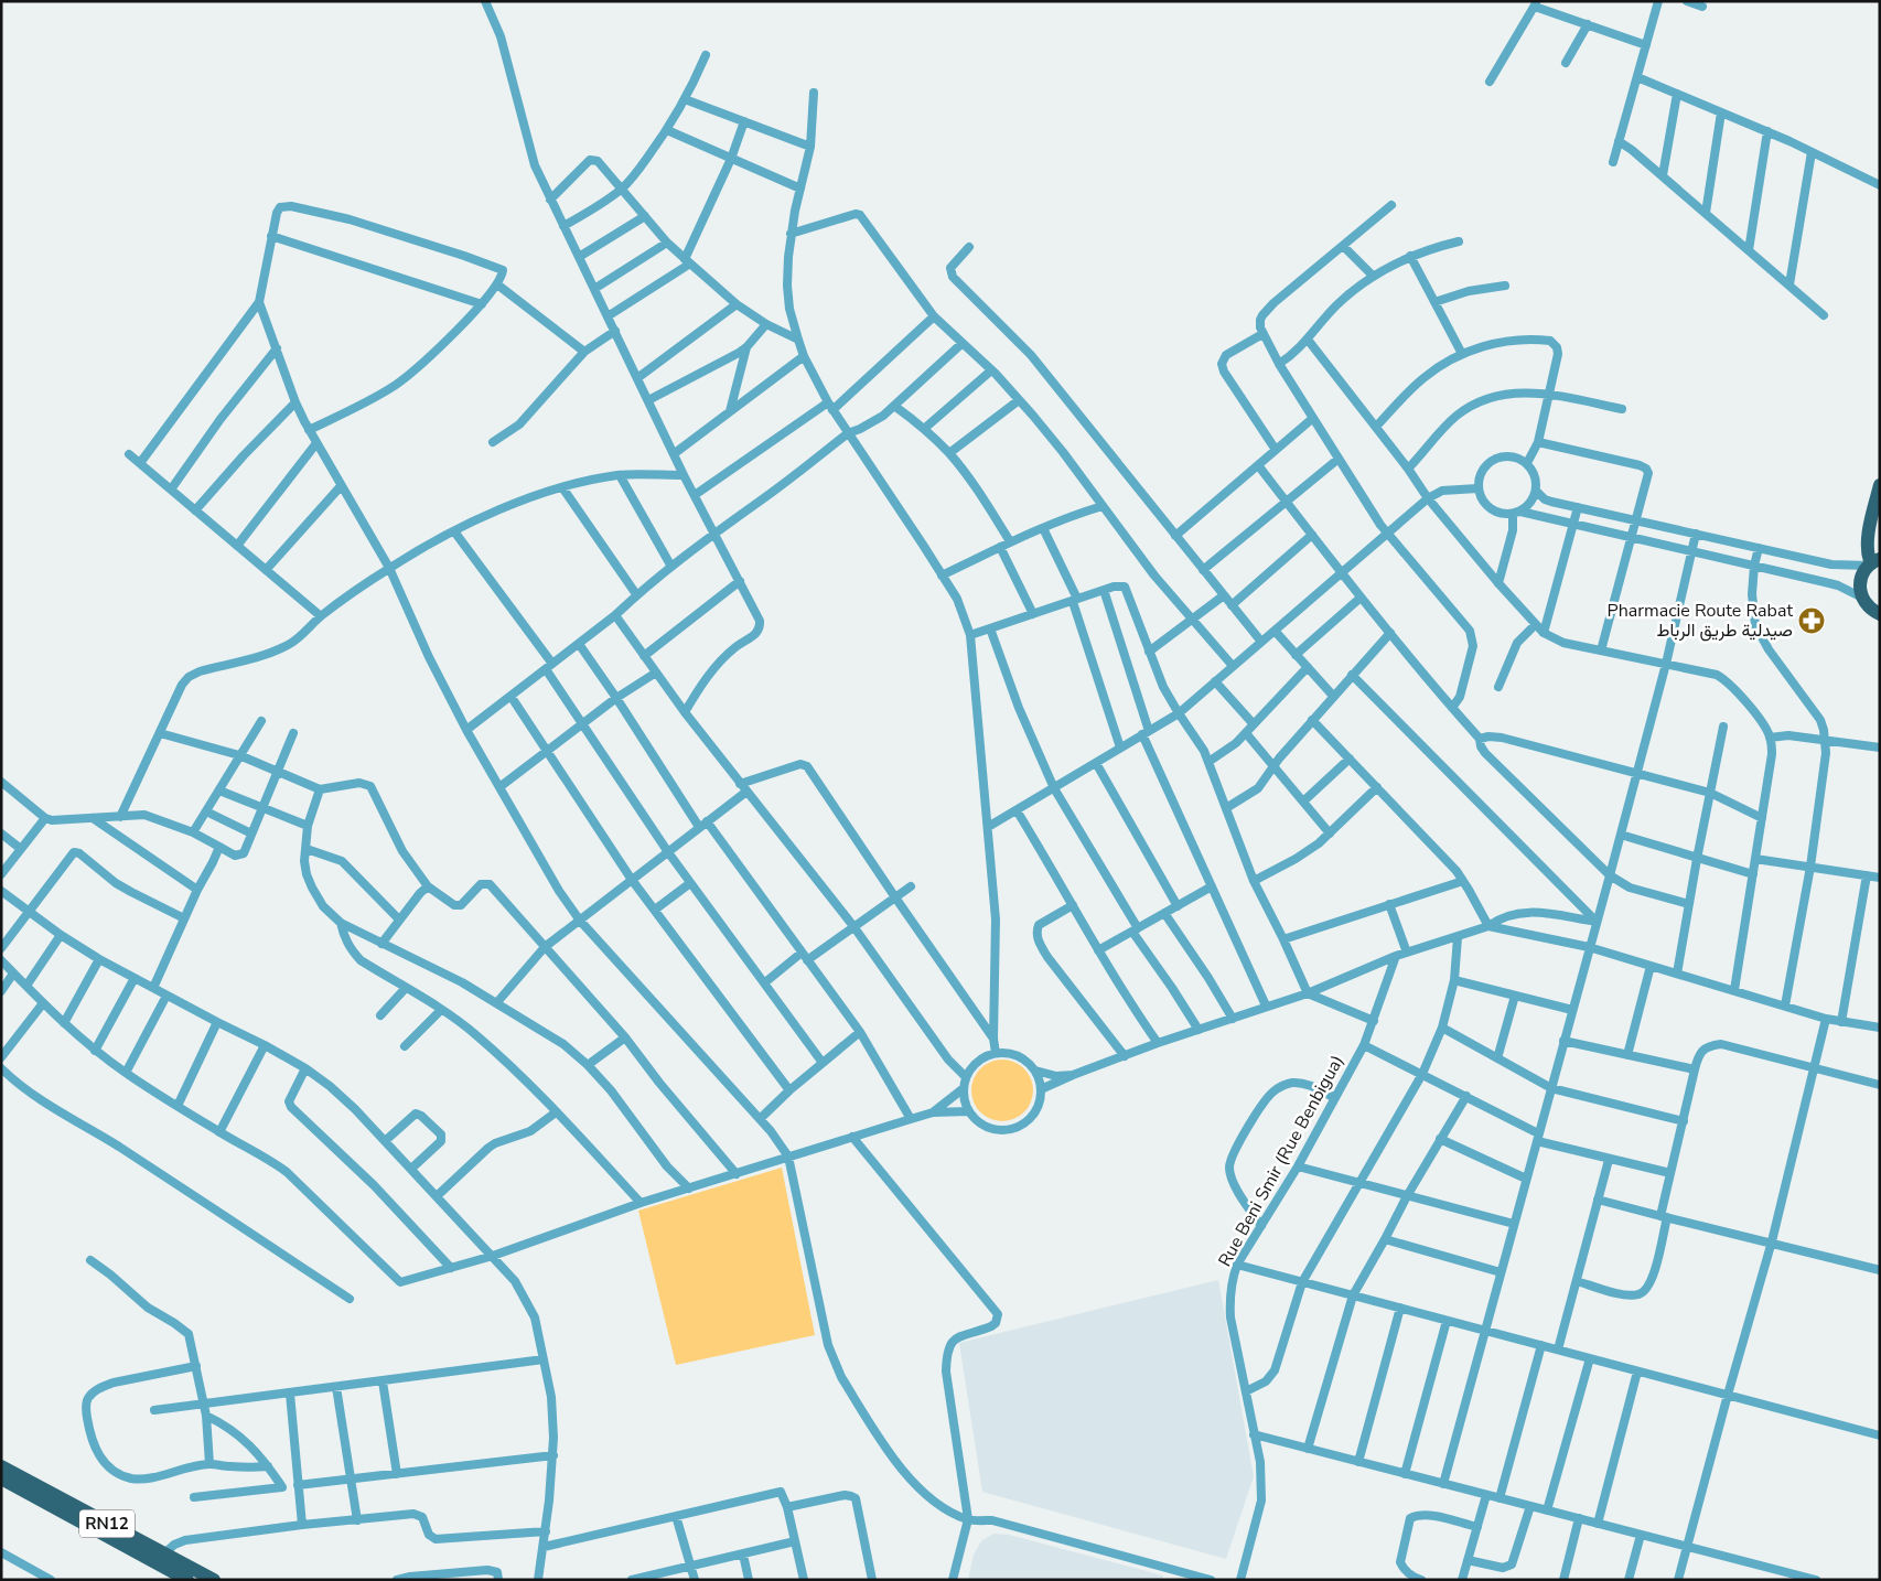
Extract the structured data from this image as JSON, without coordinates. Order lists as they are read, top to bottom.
{
  "streets": {
    "main road": ["RN12"],
    "street": ["Rue Beni Smir (Rue Benbigua)"]
  },
  "places": {
    "pharmacy": ["Pharmacie Route Rabat صيدلية طريق الرباط"]
  }
}
